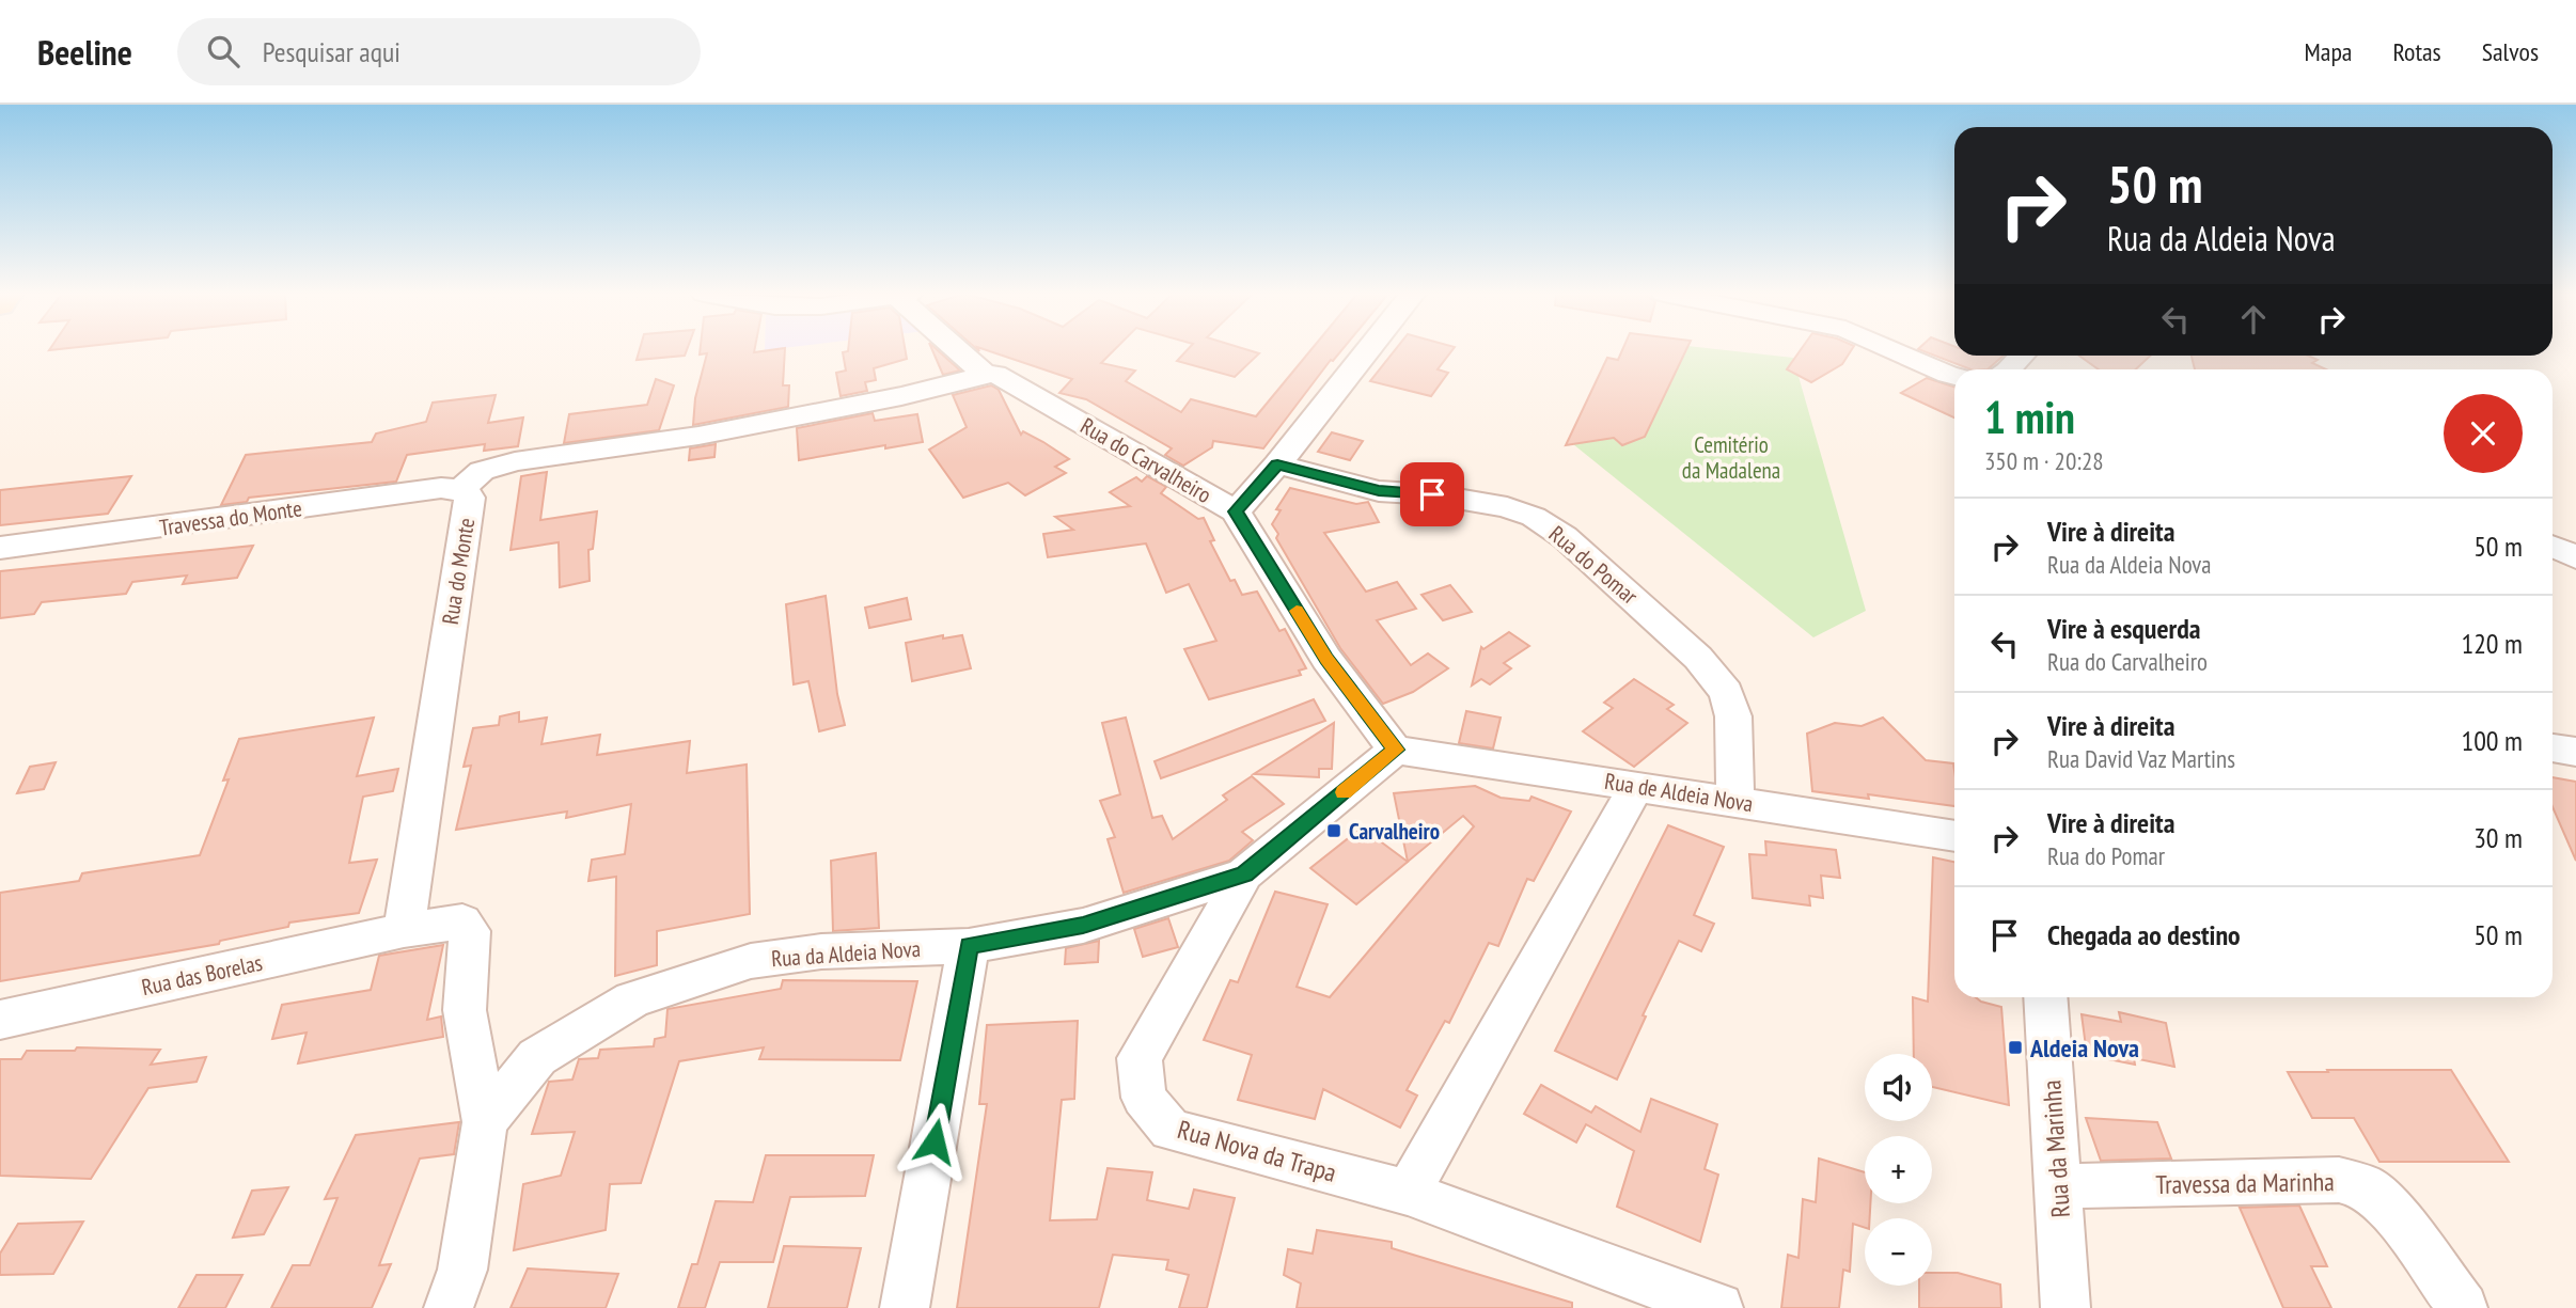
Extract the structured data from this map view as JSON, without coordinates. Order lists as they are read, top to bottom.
{
  "streets": {
    "street": [
      "Rua do Carvalheiro",
      "Travessa do Monte",
      "Rua do Pomar",
      "Rua do Monte",
      "Rua de Aldeia Nova",
      "Rua da Aldeia Nova",
      "Rua das Borelas",
      "Rua da Marinha",
      "Rua Nova da Trapa",
      "Travessa da Marinha"
    ]
  },
  "crossings": [
    ["Rua do Carvalheiro", "Rua do Monte"],
    ["Rua do Carvalheiro", "Rua de Aldeia Nova"],
    ["Rua do Carvalheiro", "Rua da Aldeia Nova"],
    ["Travessa do Monte", "Rua do Monte"],
    ["Rua do Pomar", "Rua de Aldeia Nova"],
    ["Rua do Monte", "Rua das Borelas"],
    ["Rua de Aldeia Nova", "Rua da Aldeia Nova"],
    ["Rua da Aldeia Nova", "Rua Nova da Trapa"],
    ["Rua da Marinha", "Travessa da Marinha"]
  ],
  "parks": ["Cemitério da Madalena"],
  "places": {
    "transit": ["Carvalheiro", "Aldeia Nova"]
  },
  "page": {
    "header": "Beeline",
    "search": "Pesquisar aqui",
    "nav": ["Mapa", "Rotas", "Salvos"],
    "turn": ["50 m", "Rua da Aldeia Nova"],
    "heading": ["1 min", "350 m · 20:28"],
    "list": [
      {
        "name": "Vire à direita",
        "note": "Rua da Aldeia Nova",
        "value": "50 m"
      },
      {
        "name": "Vire à esquerda",
        "note": "Rua do Carvalheiro",
        "value": "120 m"
      },
      {
        "name": "Vire à direita",
        "note": "Rua David Vaz Martins",
        "value": "100 m"
      },
      {
        "name": "Vire à direita",
        "note": "Rua do Pomar",
        "value": "30 m"
      },
      {
        "name": "Chegada ao destino",
        "value": "50 m"
      }
    ],
    "map_buttons": ["+", "−"]
  }
}
